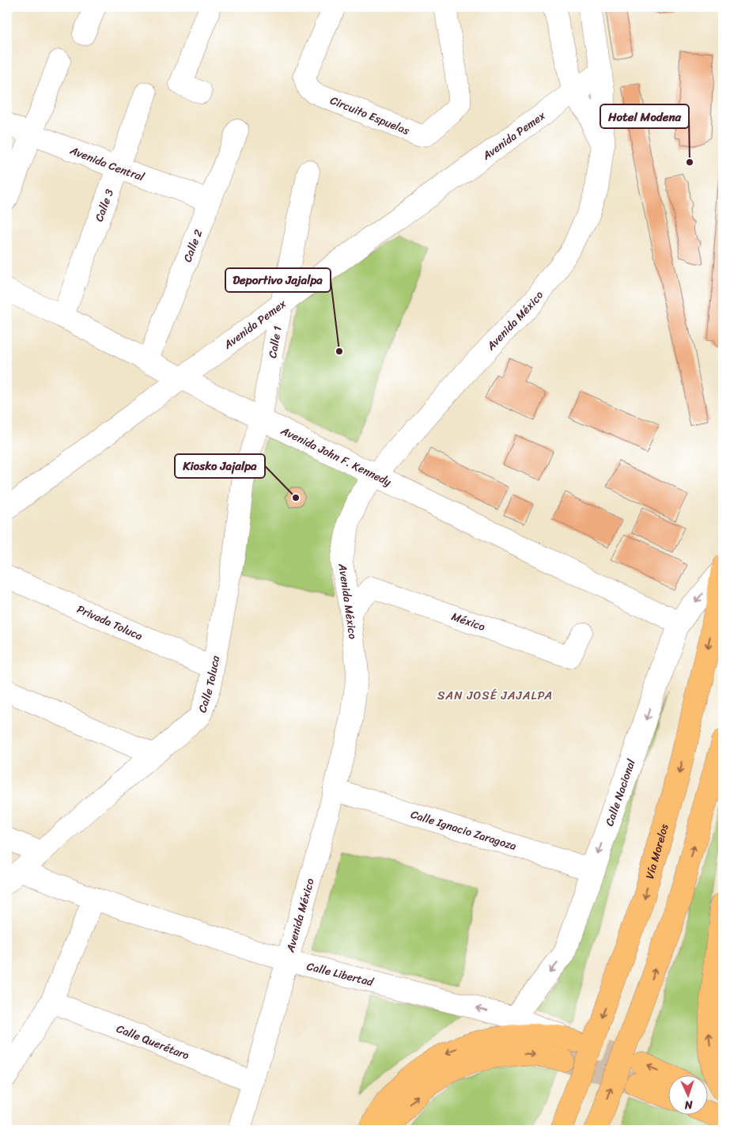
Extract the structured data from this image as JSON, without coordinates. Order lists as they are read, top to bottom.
{
  "streets": {
    "main road": ["Vía Morelos"],
    "street": [
      "Circuito Espuelas",
      "Avenida Pemex",
      "Avenida Central",
      "Calle 3",
      "Calle 2",
      "Avenida México",
      "Calle 1",
      "Avenida John F. Kennedy",
      "México",
      "Privada Toluca",
      "Calle Toluca",
      "Calle Nacional",
      "Calle Ignacio Zaragoza",
      "Calle Libertad",
      "Calle Querétaro"
    ]
  },
  "crossings": [
    ["Avenida Pemex", "Avenida México"],
    ["Avenida Pemex", "Calle 1"],
    ["Avenida Pemex", "Avenida John F. Kennedy"],
    ["Avenida Central", "Calle 3"],
    ["Avenida Central", "Calle 2"],
    ["Calle 3", "Avenida John F. Kennedy"],
    ["Calle 2", "Avenida John F. Kennedy"],
    ["Avenida México", "Avenida John F. Kennedy"],
    ["Avenida México", "México"],
    ["Avenida México", "Calle Ignacio Zaragoza"],
    ["Avenida México", "Calle Libertad"],
    ["Avenida México", "Calle Querétaro"],
    ["Calle 1", "Avenida John F. Kennedy"],
    ["Calle 1", "Calle Toluca"],
    ["Avenida John F. Kennedy", "Calle Toluca"],
    ["Privada Toluca", "Calle Toluca"],
    ["Calle Toluca", "Calle Libertad"],
    ["Calle Nacional", "Calle Ignacio Zaragoza"],
    ["Calle Nacional", "Vía Morelos"],
    ["Calle Nacional", "Calle Libertad"]
  ],
  "one_way": ["Calle Nacional", "Calle Libertad"],
  "districts": ["SAN JOSÉ JAJALPA"],
  "places": ["Hotel Modena", "Deportivo Jajalpa", "Kiosko Jajalpa"],
  "north": "bottom"
}
